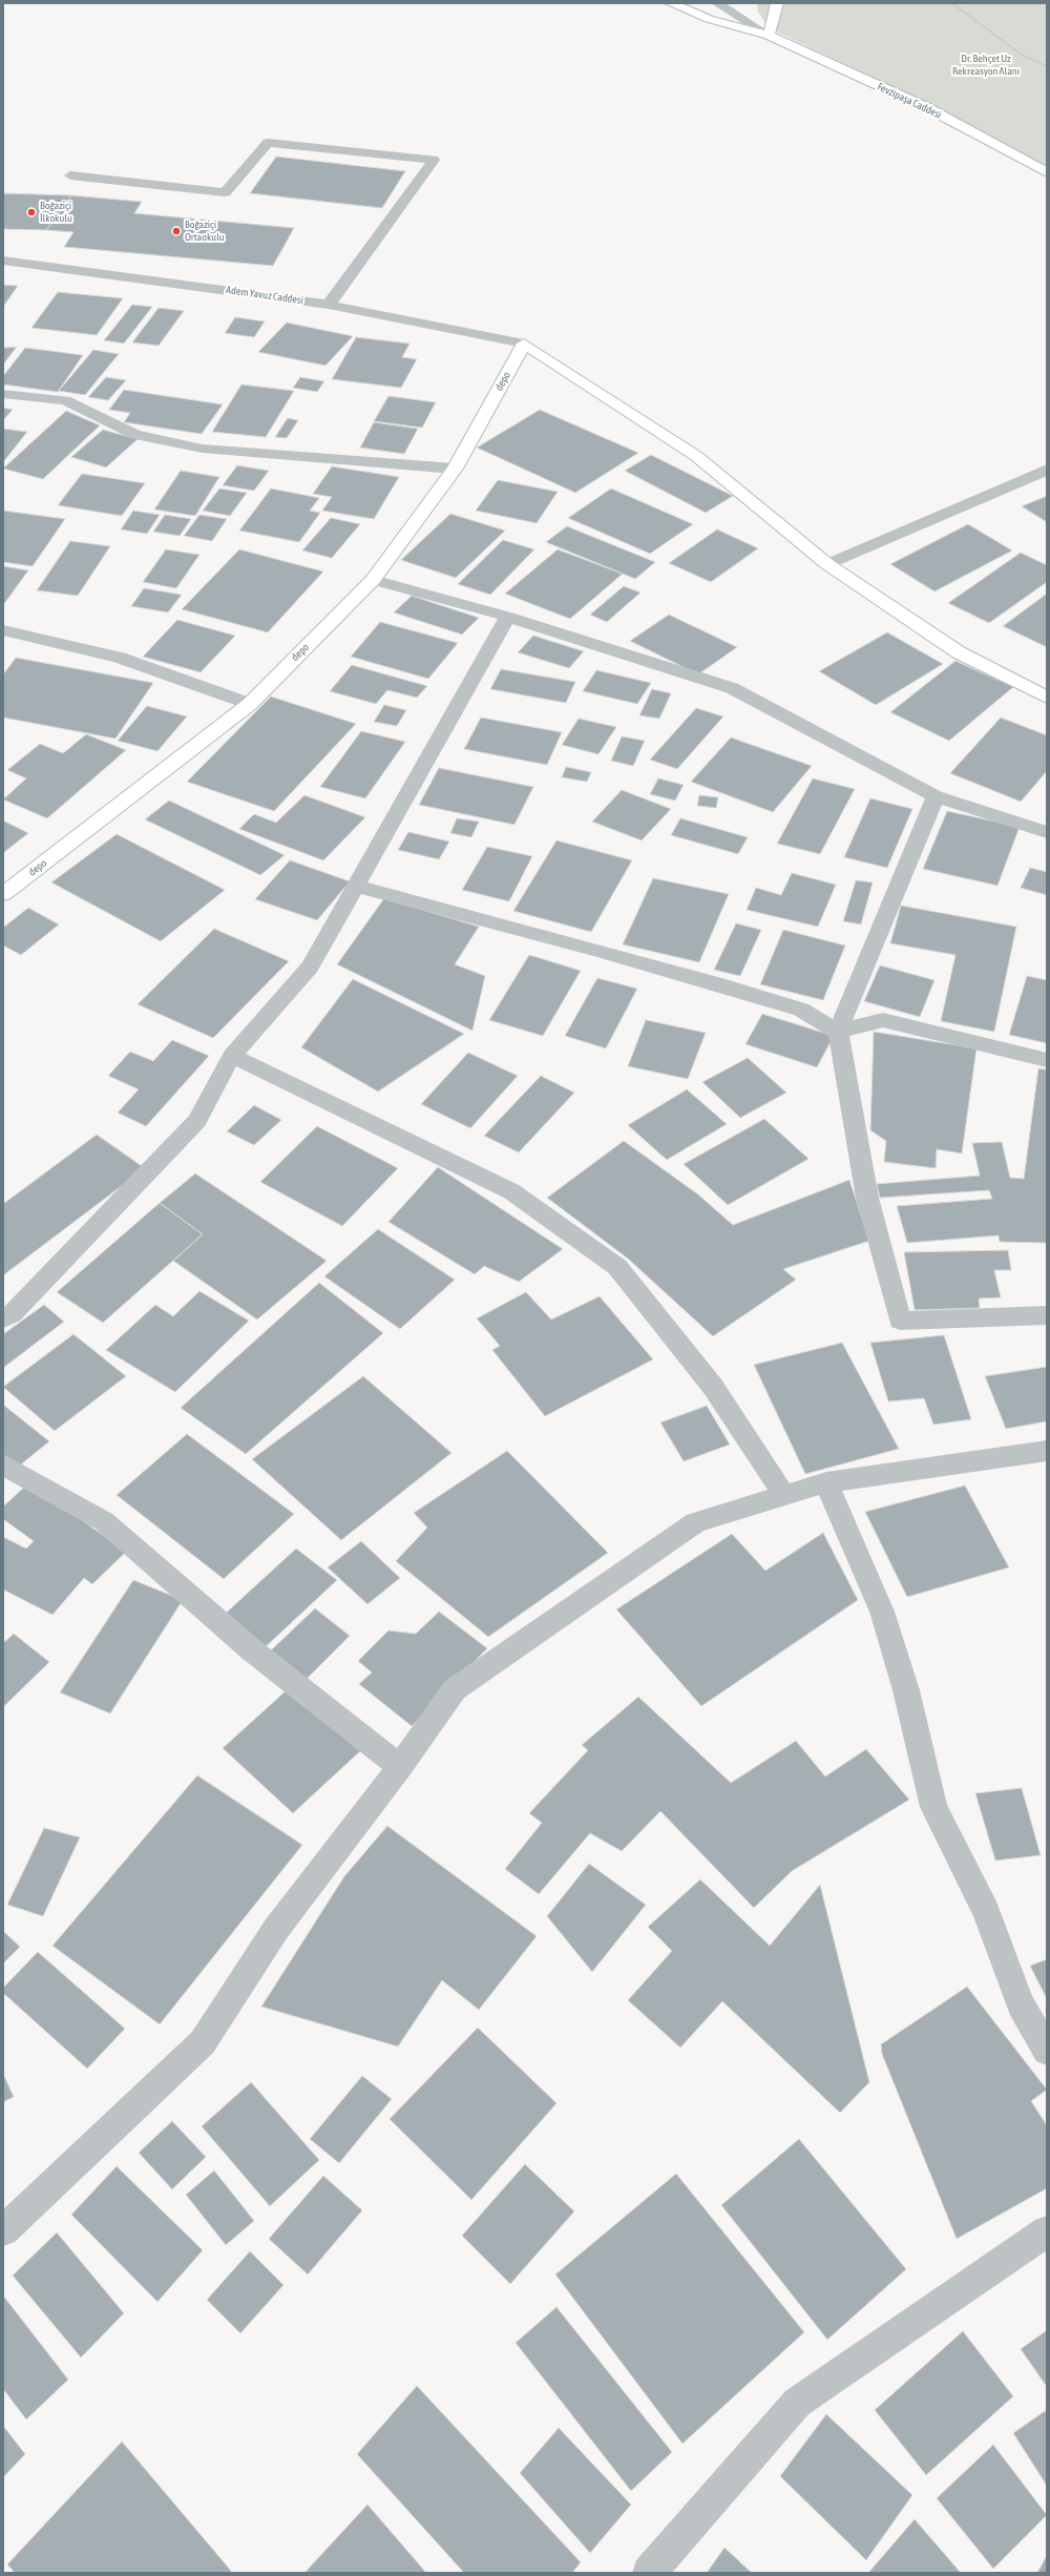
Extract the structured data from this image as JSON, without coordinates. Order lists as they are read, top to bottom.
{
  "streets": {
    "street": ["Fevzipaşa Caddesi", "Adem Yavuz Caddesi", "depo"]
  },
  "crossings": [
    ["Adem Yavuz Caddesi", "depo"]
  ],
  "parks": ["Dr. Behçet Uz Rekreasyon Alanı"],
  "places": ["Boğaziçi İlkokulu", "Boğaziçi Ortaokulu"]
}
